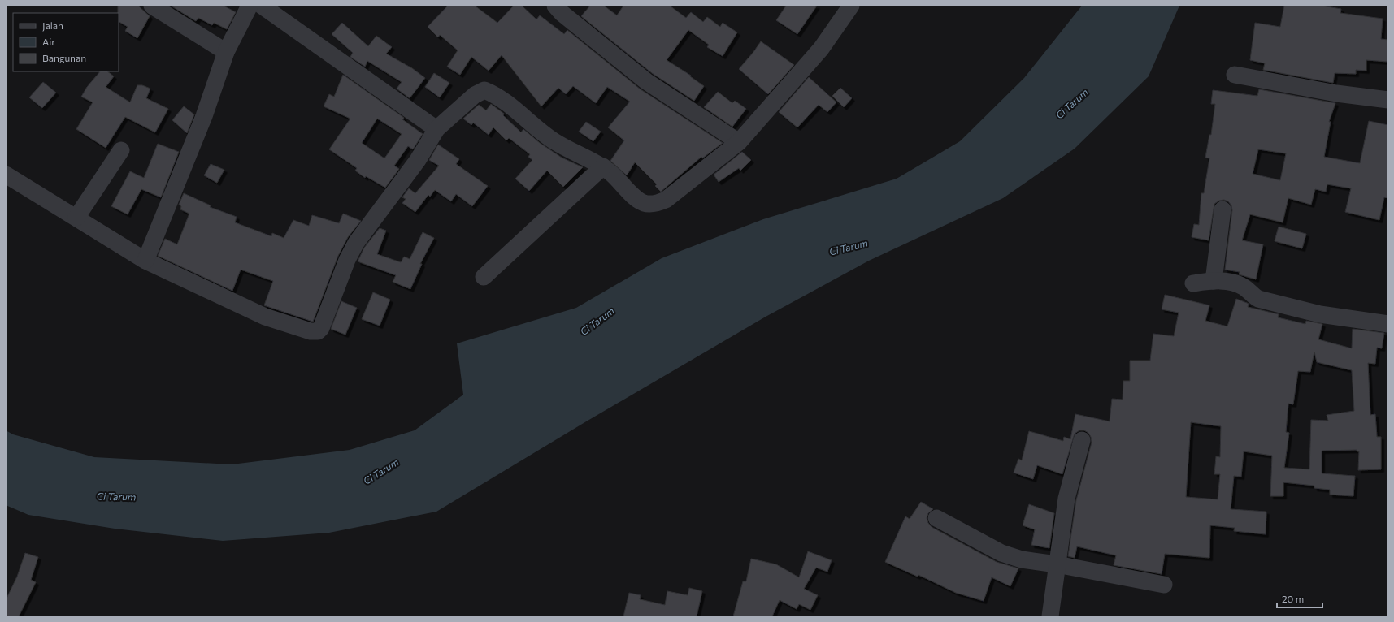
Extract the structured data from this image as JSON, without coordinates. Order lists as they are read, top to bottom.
{
  "water": ["Ci Tarum"],
  "legend": ["Jalan", "Air", "Bangunan"],
  "scale_bar": "20 m"
}
